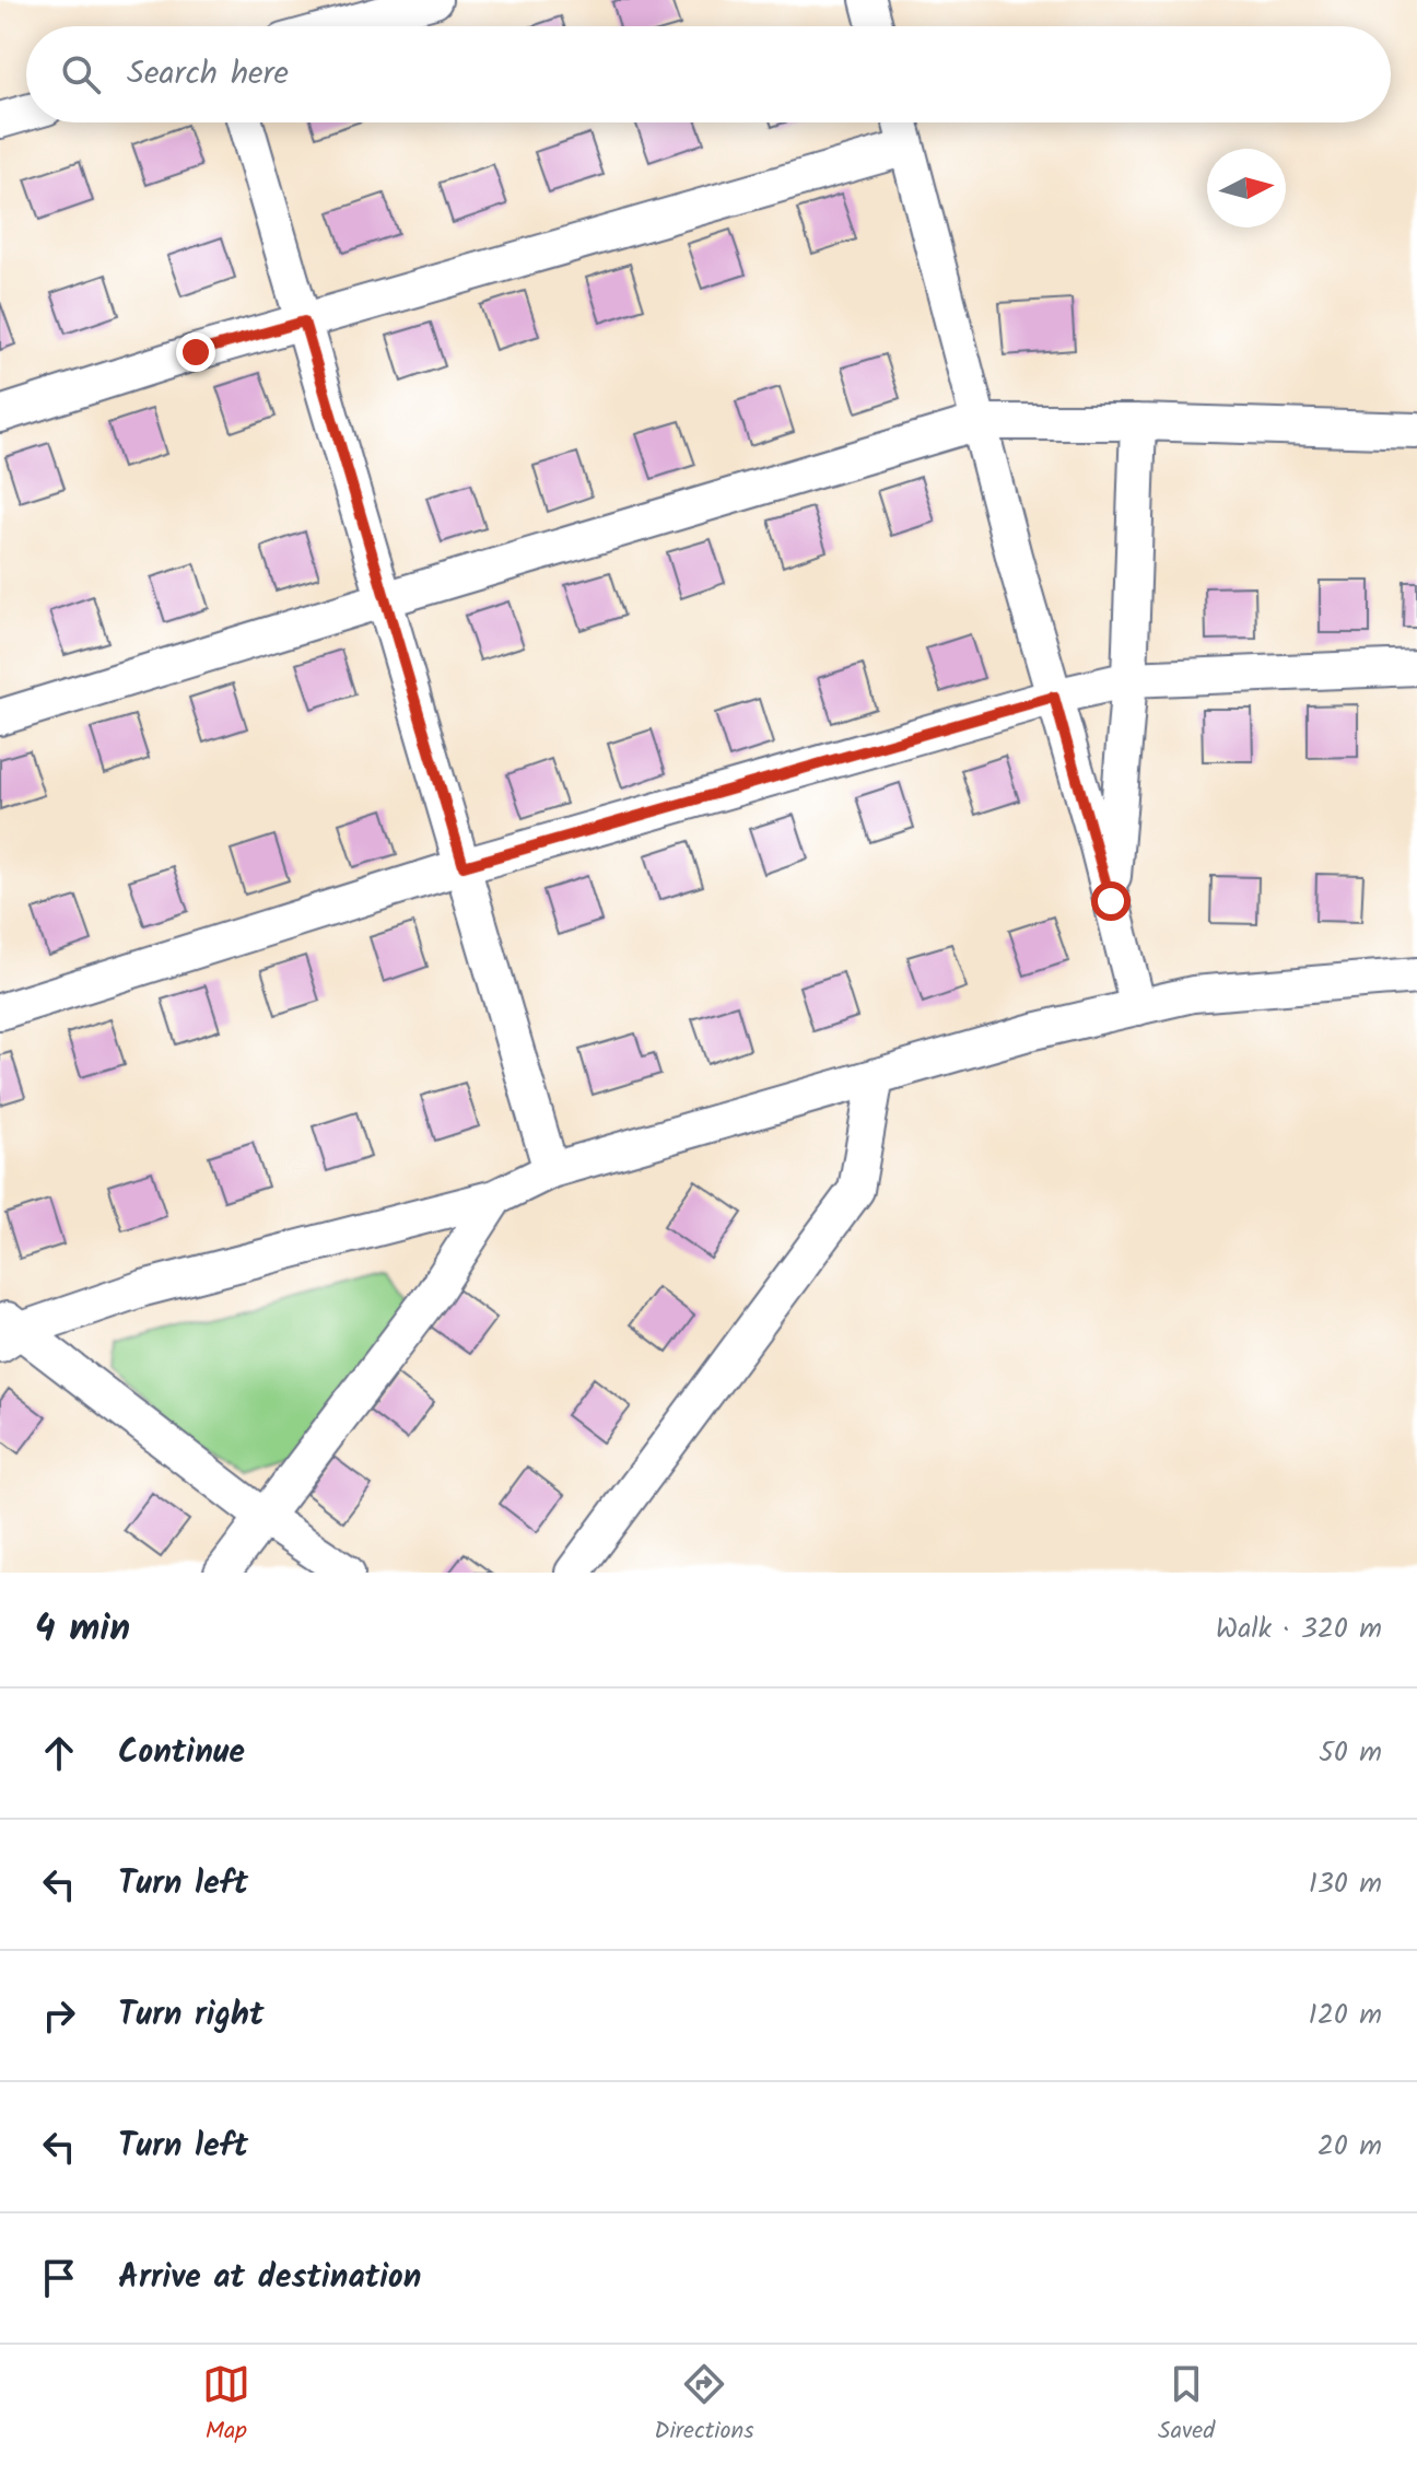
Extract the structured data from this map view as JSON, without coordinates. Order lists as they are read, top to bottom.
{
  "north": "right",
  "page": {
    "search": "Search here",
    "heading": ["4 min", "Walk · 320 m"],
    "list": [
      ["Continue", "50 m"],
      ["Turn left", "130 m"],
      ["Turn right", "120 m"],
      ["Turn left", "20 m"],
      "Arrive at destination"
    ],
    "nav": ["Map", "Directions", "Saved"]
  }
}
